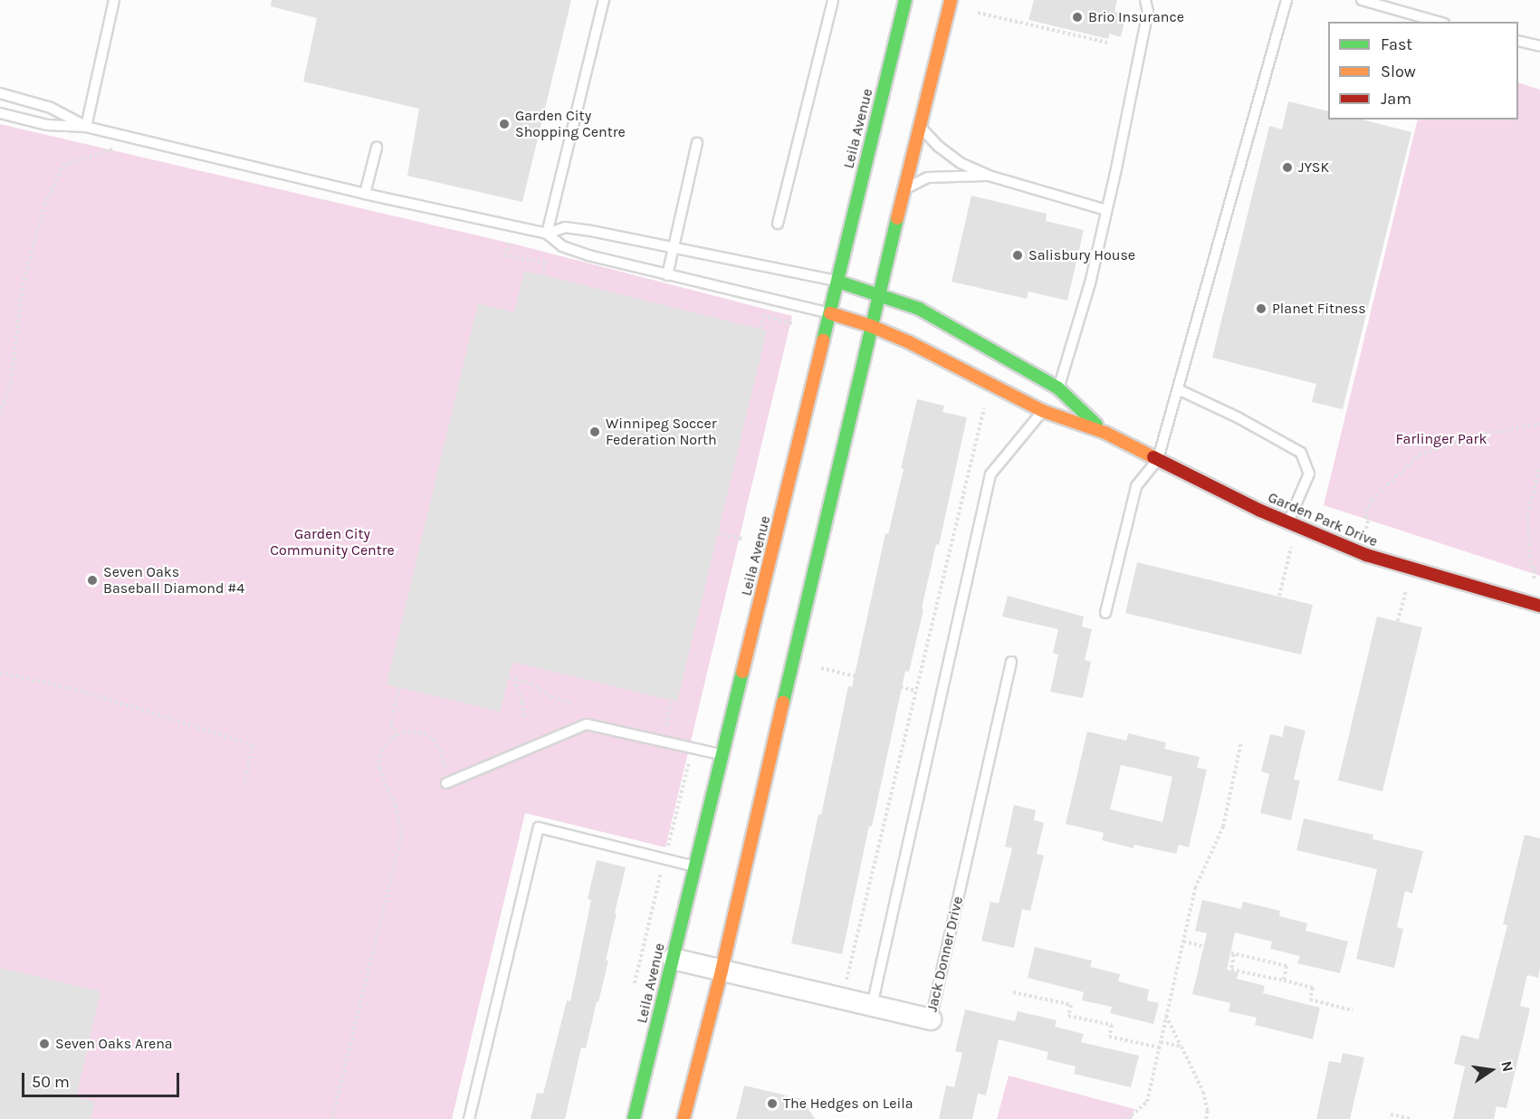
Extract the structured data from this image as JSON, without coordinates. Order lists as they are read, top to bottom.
{
  "streets": {
    "main road": ["Leila Avenue", "Garden Park Drive"],
    "street": ["Jack Donner Drive"]
  },
  "crossings": [
    ["Leila Avenue", "Garden Park Drive"],
    ["Leila Avenue", "Jack Donner Drive"]
  ],
  "parks": ["Farlinger Park", "Garden City Community Centre"],
  "places": [
    "Brio Insurance",
    "Garden City Shopping Centre",
    "JYSK",
    "Salisbury House",
    "Planet Fitness",
    "Winnipeg Soccer Federation North",
    "Seven Oaks Baseball Diamond #4",
    "Seven Oaks Arena",
    "The Hedges on Leila"
  ],
  "legend": ["Fast", "Slow", "Jam"],
  "scale_bar": "50 m",
  "north": "right"
}
